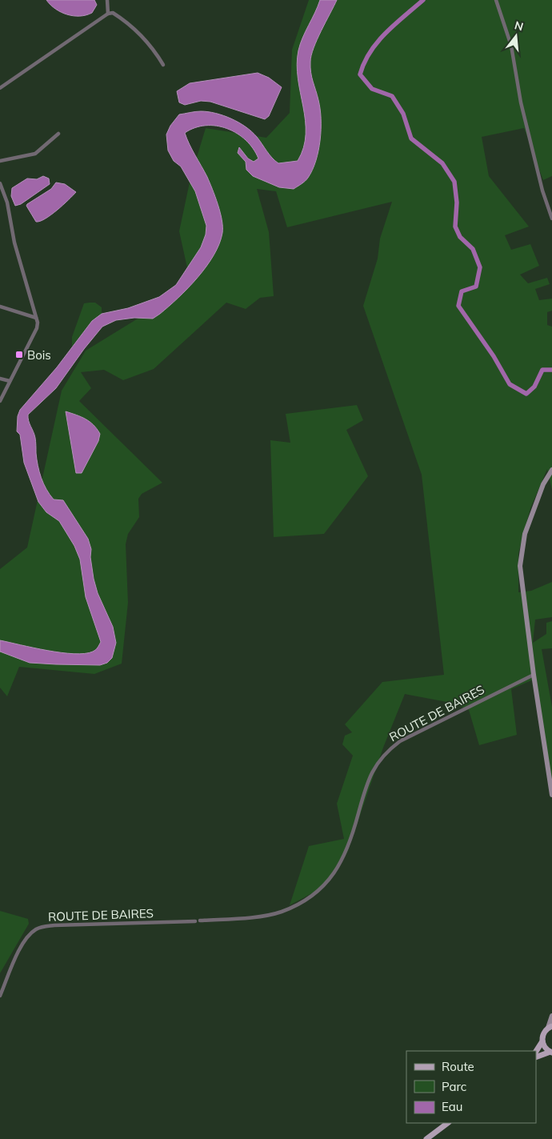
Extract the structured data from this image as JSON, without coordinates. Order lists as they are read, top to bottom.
{
  "streets": {
    "street": ["ROUTE DE BAIRES"]
  },
  "places": {
    "transit": ["Bois"]
  },
  "legend": ["Route", "Parc", "Eau"],
  "north": "top"
}
